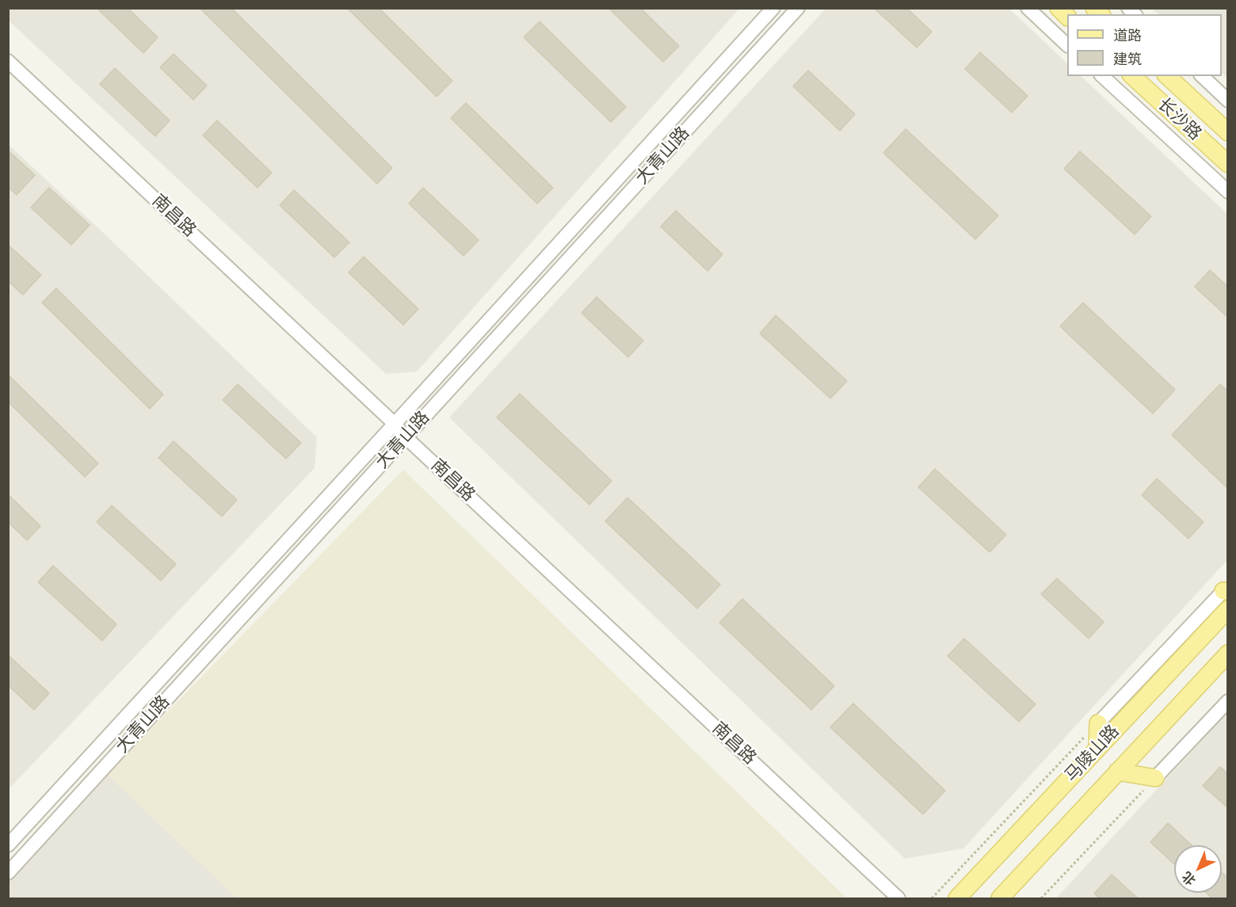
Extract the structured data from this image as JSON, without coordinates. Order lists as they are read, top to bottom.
{
  "streets": {
    "main road": ["长沙路", "马陵山路"],
    "street": ["大青山路", "南昌路"]
  },
  "crossings": [
    ["大青山路", "南昌路"]
  ],
  "legend": ["道路", "建筑"],
  "north": "bottom left"
}
